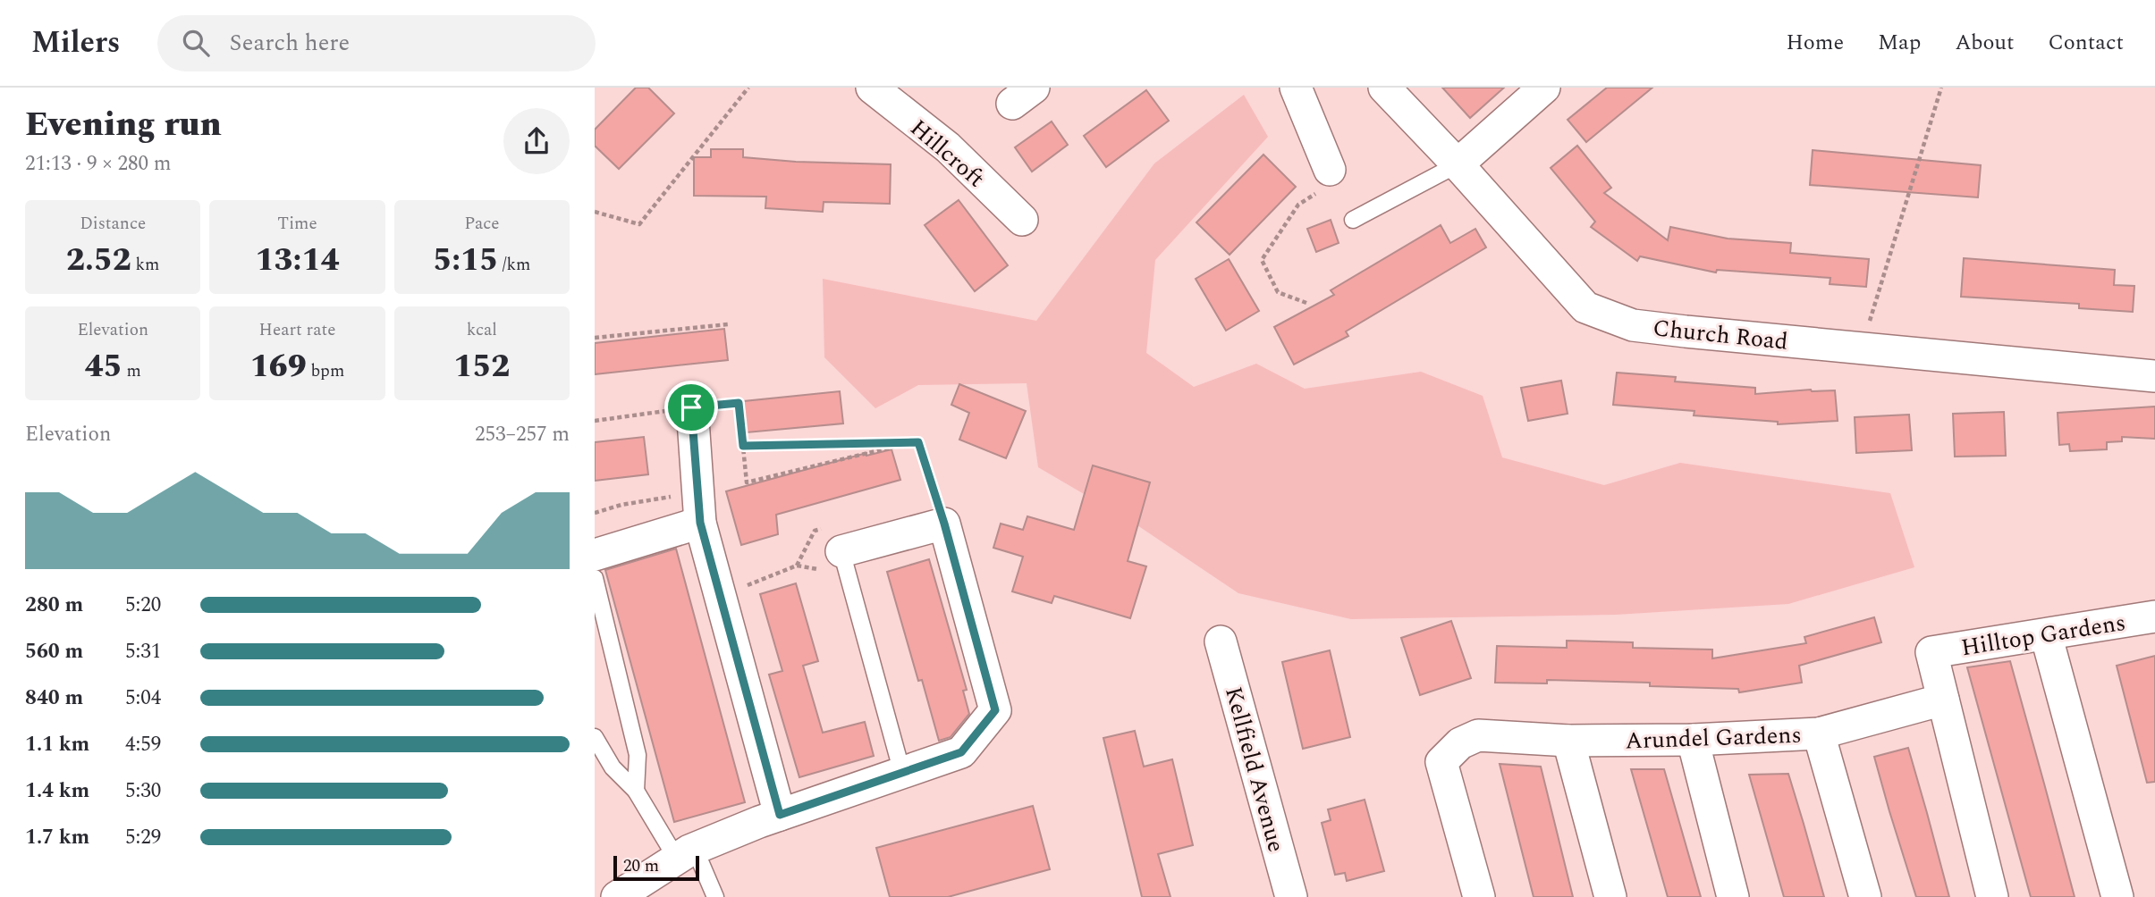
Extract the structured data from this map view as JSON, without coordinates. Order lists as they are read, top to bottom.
{
  "streets": {
    "street": [
      "Hillcroft",
      "Church Road",
      "Hilltop Gardens",
      "Arundel Gardens",
      "Kellfield Avenue"
    ]
  },
  "crossings": [
    ["Hilltop Gardens", "Arundel Gardens"]
  ],
  "scale_bar": "20 m",
  "page": {
    "header": "Milers",
    "search": "Search here",
    "nav": [
      "Home",
      "Map",
      "About",
      "Contact"
    ],
    "heading": ["Evening run", "21:13 · 9 × 280 m"],
    "stats": [
      ["Distance", "2.52 km"],
      ["Time", "13:14"],
      ["Pace", "5:15 /km"],
      ["Elevation", "45 m"],
      ["Heart rate", "169 bpm"],
      ["kcal", "152"]
    ],
    "chart": ["Elevation", "253–257 m"],
    "list": [
      {
        "name": "280 m",
        "note": "5:20"
      },
      {
        "name": "560 m",
        "note": "5:31"
      },
      {
        "name": "840 m",
        "note": "5:04"
      },
      {
        "name": "1.1 km",
        "note": "4:59"
      },
      {
        "name": "1.4 km",
        "note": "5:30"
      },
      {
        "name": "1.7 km",
        "note": "5:29"
      }
    ],
    "scale": "20 m"
  }
}
